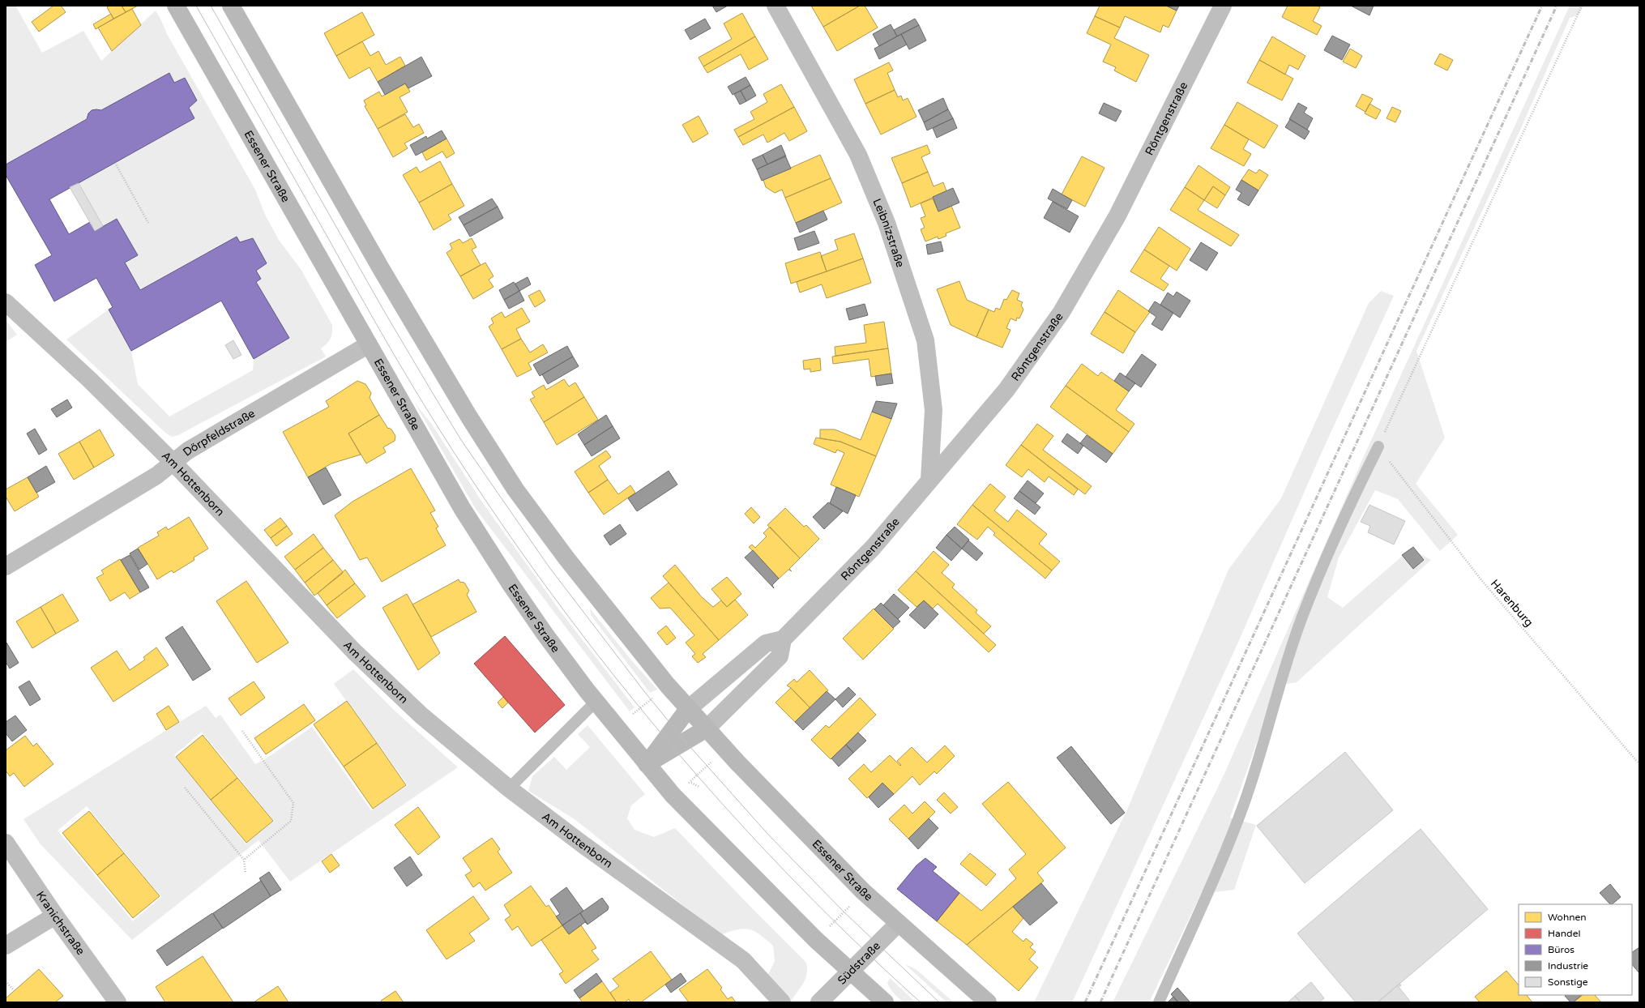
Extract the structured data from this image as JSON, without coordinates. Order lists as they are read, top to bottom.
{
  "streets": {
    "main road": ["Essener Straße"],
    "street": [
      "Röntgenstraße",
      "Leibnizstraße",
      "Dörpfeldstraße",
      "Am Hottenborn",
      "Kranichstraße",
      "Südstraße"
    ],
    "path": ["Harenburg"]
  },
  "crossings": [
    ["Röntgenstraße", "Leibnizstraße"],
    ["Essener Straße", "Dörpfeldstraße"],
    ["Essener Straße", "Südstraße"],
    ["Dörpfeldstraße", "Am Hottenborn"]
  ],
  "legend": [
    "Wohnen",
    "Handel",
    "Büros",
    "Industrie",
    "Sonstige"
  ]
}
